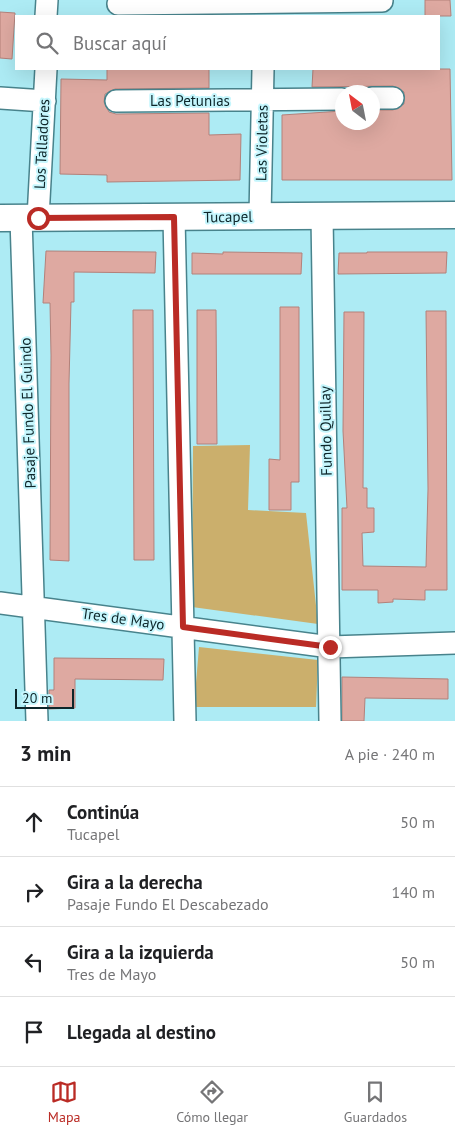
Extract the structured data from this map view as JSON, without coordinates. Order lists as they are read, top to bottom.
{
  "streets": {
    "street": [
      "Las Petunias",
      "Las Violetas",
      "Los Talladores",
      "Tucapel",
      "Pasaje Fundo El Guindo",
      "Fundo Quillay",
      "Tres de Mayo"
    ]
  },
  "crossings": [
    ["Las Petunias", "Las Violetas"],
    ["Las Violetas", "Tucapel"],
    ["Los Talladores", "Tucapel"],
    ["Los Talladores", "Pasaje Fundo El Guindo"],
    ["Tucapel", "Pasaje Fundo El Guindo"],
    ["Tucapel", "Fundo Quillay"],
    ["Pasaje Fundo El Guindo", "Tres de Mayo"],
    ["Fundo Quillay", "Tres de Mayo"]
  ],
  "scale_bar": "20 m",
  "north": "top left",
  "page": {
    "search": "Buscar aquí",
    "scale": "20 m",
    "heading": ["3 min", "A pie · 240 m"],
    "list": [
      ["Continúa", "Tucapel", "50 m"],
      ["Gira a la derecha", "Pasaje Fundo El Descabezado", "140 m"],
      ["Gira a la izquierda", "Tres de Mayo", "50 m"],
      "Llegada al destino"
    ],
    "nav": ["Mapa", "Cómo llegar", "Guardados"]
  }
}
